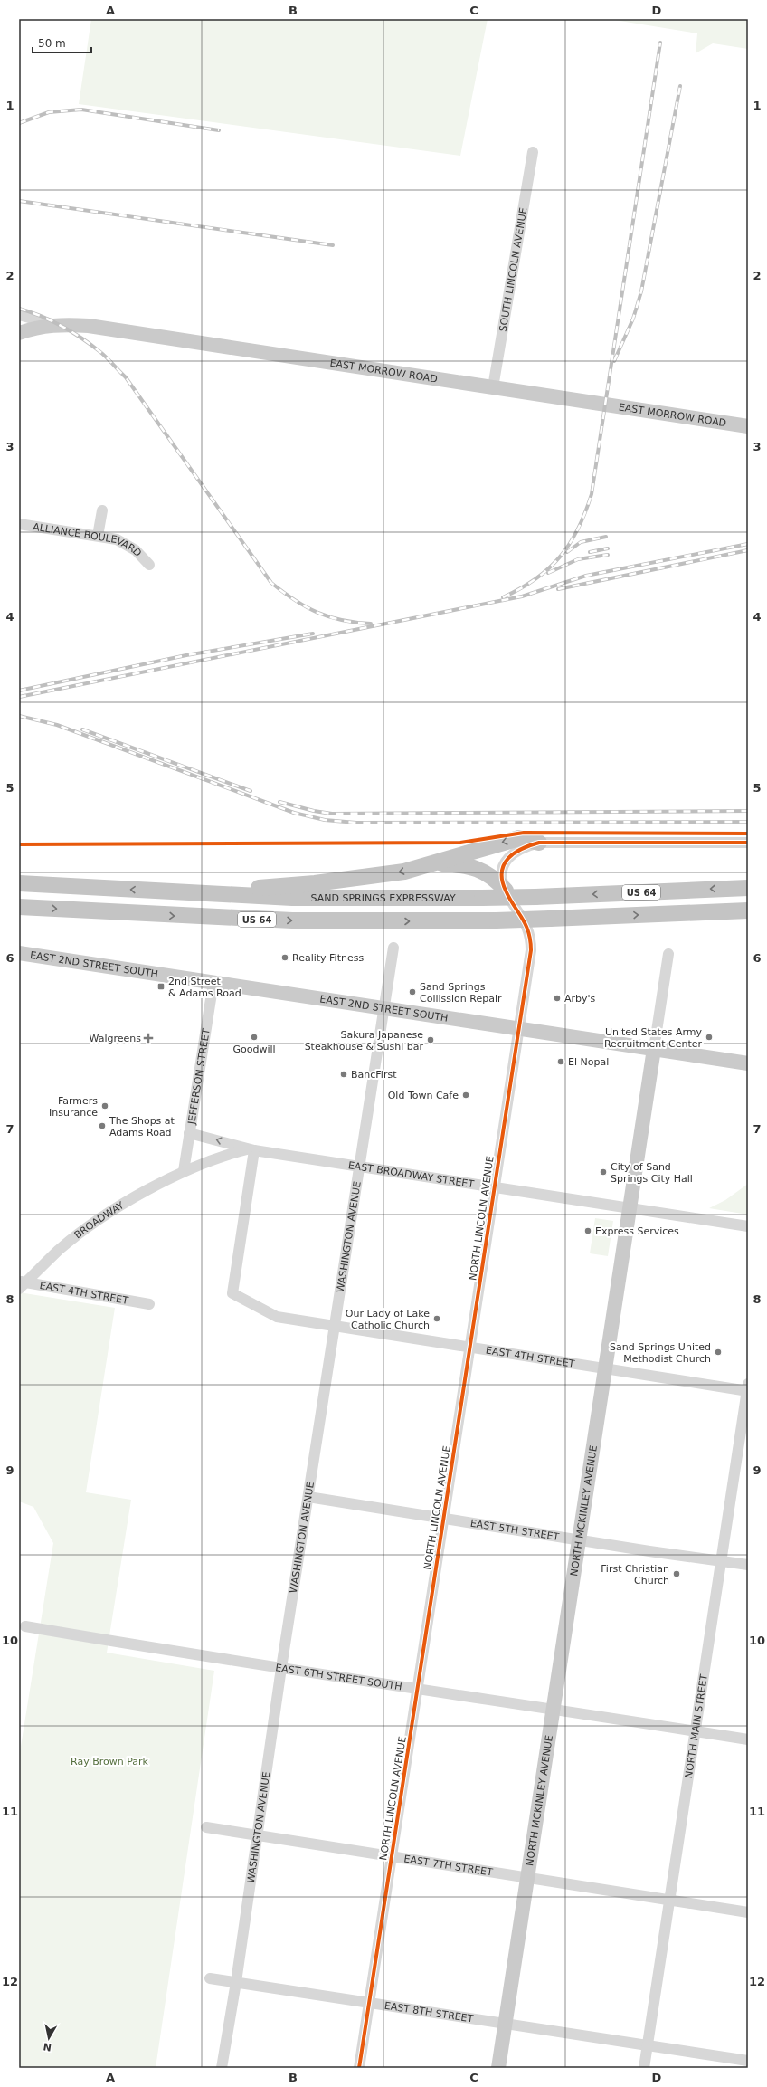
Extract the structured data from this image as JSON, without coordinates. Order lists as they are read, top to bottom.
{
  "streets": {
    "highway": ["US 64", "SAND SPRINGS EXPRESSWAY"],
    "main road": ["EAST MORROW ROAD", "EAST 2ND STREET SOUTH", "NORTH MCKINLEY AVENUE"],
    "street": [
      "SOUTH LINCOLN AVENUE",
      "ALLIANCE BOULEVARD",
      "JEFFERSON STREET",
      "EAST BROADWAY STREET",
      "NORTH LINCOLN AVENUE",
      "BROADWAY",
      "WASHINGTON AVENUE",
      "EAST 4TH STREET",
      "EAST 5TH STREET",
      "EAST 6TH STREET SOUTH",
      "NORTH MAIN STREET",
      "EAST 7TH STREET",
      "EAST 8TH STREET"
    ]
  },
  "crossings": [
    ["SOUTH LINCOLN AVENUE", "EAST MORROW ROAD"],
    ["EAST 2ND STREET SOUTH", "JEFFERSON STREET"],
    ["EAST 2ND STREET SOUTH", "NORTH LINCOLN AVENUE"],
    ["EAST 2ND STREET SOUTH", "WASHINGTON AVENUE"],
    ["EAST 2ND STREET SOUTH", "NORTH MCKINLEY AVENUE"],
    ["JEFFERSON STREET", "EAST BROADWAY STREET"],
    ["JEFFERSON STREET", "BROADWAY"],
    ["EAST BROADWAY STREET", "NORTH LINCOLN AVENUE"],
    ["EAST BROADWAY STREET", "BROADWAY"],
    ["EAST BROADWAY STREET", "WASHINGTON AVENUE"],
    ["EAST BROADWAY STREET", "EAST 4TH STREET"],
    ["EAST BROADWAY STREET", "NORTH MCKINLEY AVENUE"],
    ["NORTH LINCOLN AVENUE", "EAST 4TH STREET"],
    ["NORTH LINCOLN AVENUE", "EAST 5TH STREET"],
    ["NORTH LINCOLN AVENUE", "EAST 6TH STREET SOUTH"],
    ["NORTH LINCOLN AVENUE", "EAST 7TH STREET"],
    ["NORTH LINCOLN AVENUE", "EAST 8TH STREET"],
    ["BROADWAY", "EAST 4TH STREET"],
    ["WASHINGTON AVENUE", "EAST 4TH STREET"],
    ["WASHINGTON AVENUE", "EAST 5TH STREET"],
    ["WASHINGTON AVENUE", "EAST 6TH STREET SOUTH"],
    ["WASHINGTON AVENUE", "EAST 7TH STREET"],
    ["WASHINGTON AVENUE", "EAST 8TH STREET"],
    ["EAST 4TH STREET", "NORTH MCKINLEY AVENUE"],
    ["EAST 4TH STREET", "NORTH MAIN STREET"],
    ["NORTH MCKINLEY AVENUE", "EAST 5TH STREET"],
    ["NORTH MCKINLEY AVENUE", "EAST 6TH STREET SOUTH"],
    ["NORTH MCKINLEY AVENUE", "EAST 7TH STREET"],
    ["NORTH MCKINLEY AVENUE", "EAST 8TH STREET"],
    ["EAST 5TH STREET", "NORTH MAIN STREET"],
    ["EAST 6TH STREET SOUTH", "NORTH MAIN STREET"],
    ["NORTH MAIN STREET", "EAST 7TH STREET"],
    ["NORTH MAIN STREET", "EAST 8TH STREET"]
  ],
  "parks": ["Ray Brown Park"],
  "places": {
    "other": [
      "Reality Fitness",
      "Sand Springs Collission Repair",
      "Arby's",
      "Goodwill",
      "United States Army Recruitment Center",
      "Sakura Japanese Steakhouse & Sushi bar",
      "El Nopal",
      "BancFirst",
      "Old Town Cafe",
      "Farmers Insurance",
      "The Shops at Adams Road",
      "City of Sand Springs City Hall",
      "Express Services",
      "Our Lady of Lake Catholic Church",
      "Sand Springs United Methodist Church",
      "First Christian Church"
    ],
    "transit": ["2nd Street & Adams Road"],
    "health": ["Walgreens"]
  },
  "scale_bar": "50 m",
  "north": "bottom",
  "grid": {
    "columns": [
      "A",
      "B",
      "C",
      "D"
    ],
    "rows": [
      "1",
      "2",
      "3",
      "4",
      "5",
      "6",
      "7",
      "8",
      "9",
      "10",
      "11",
      "12"
    ]
  }
}
